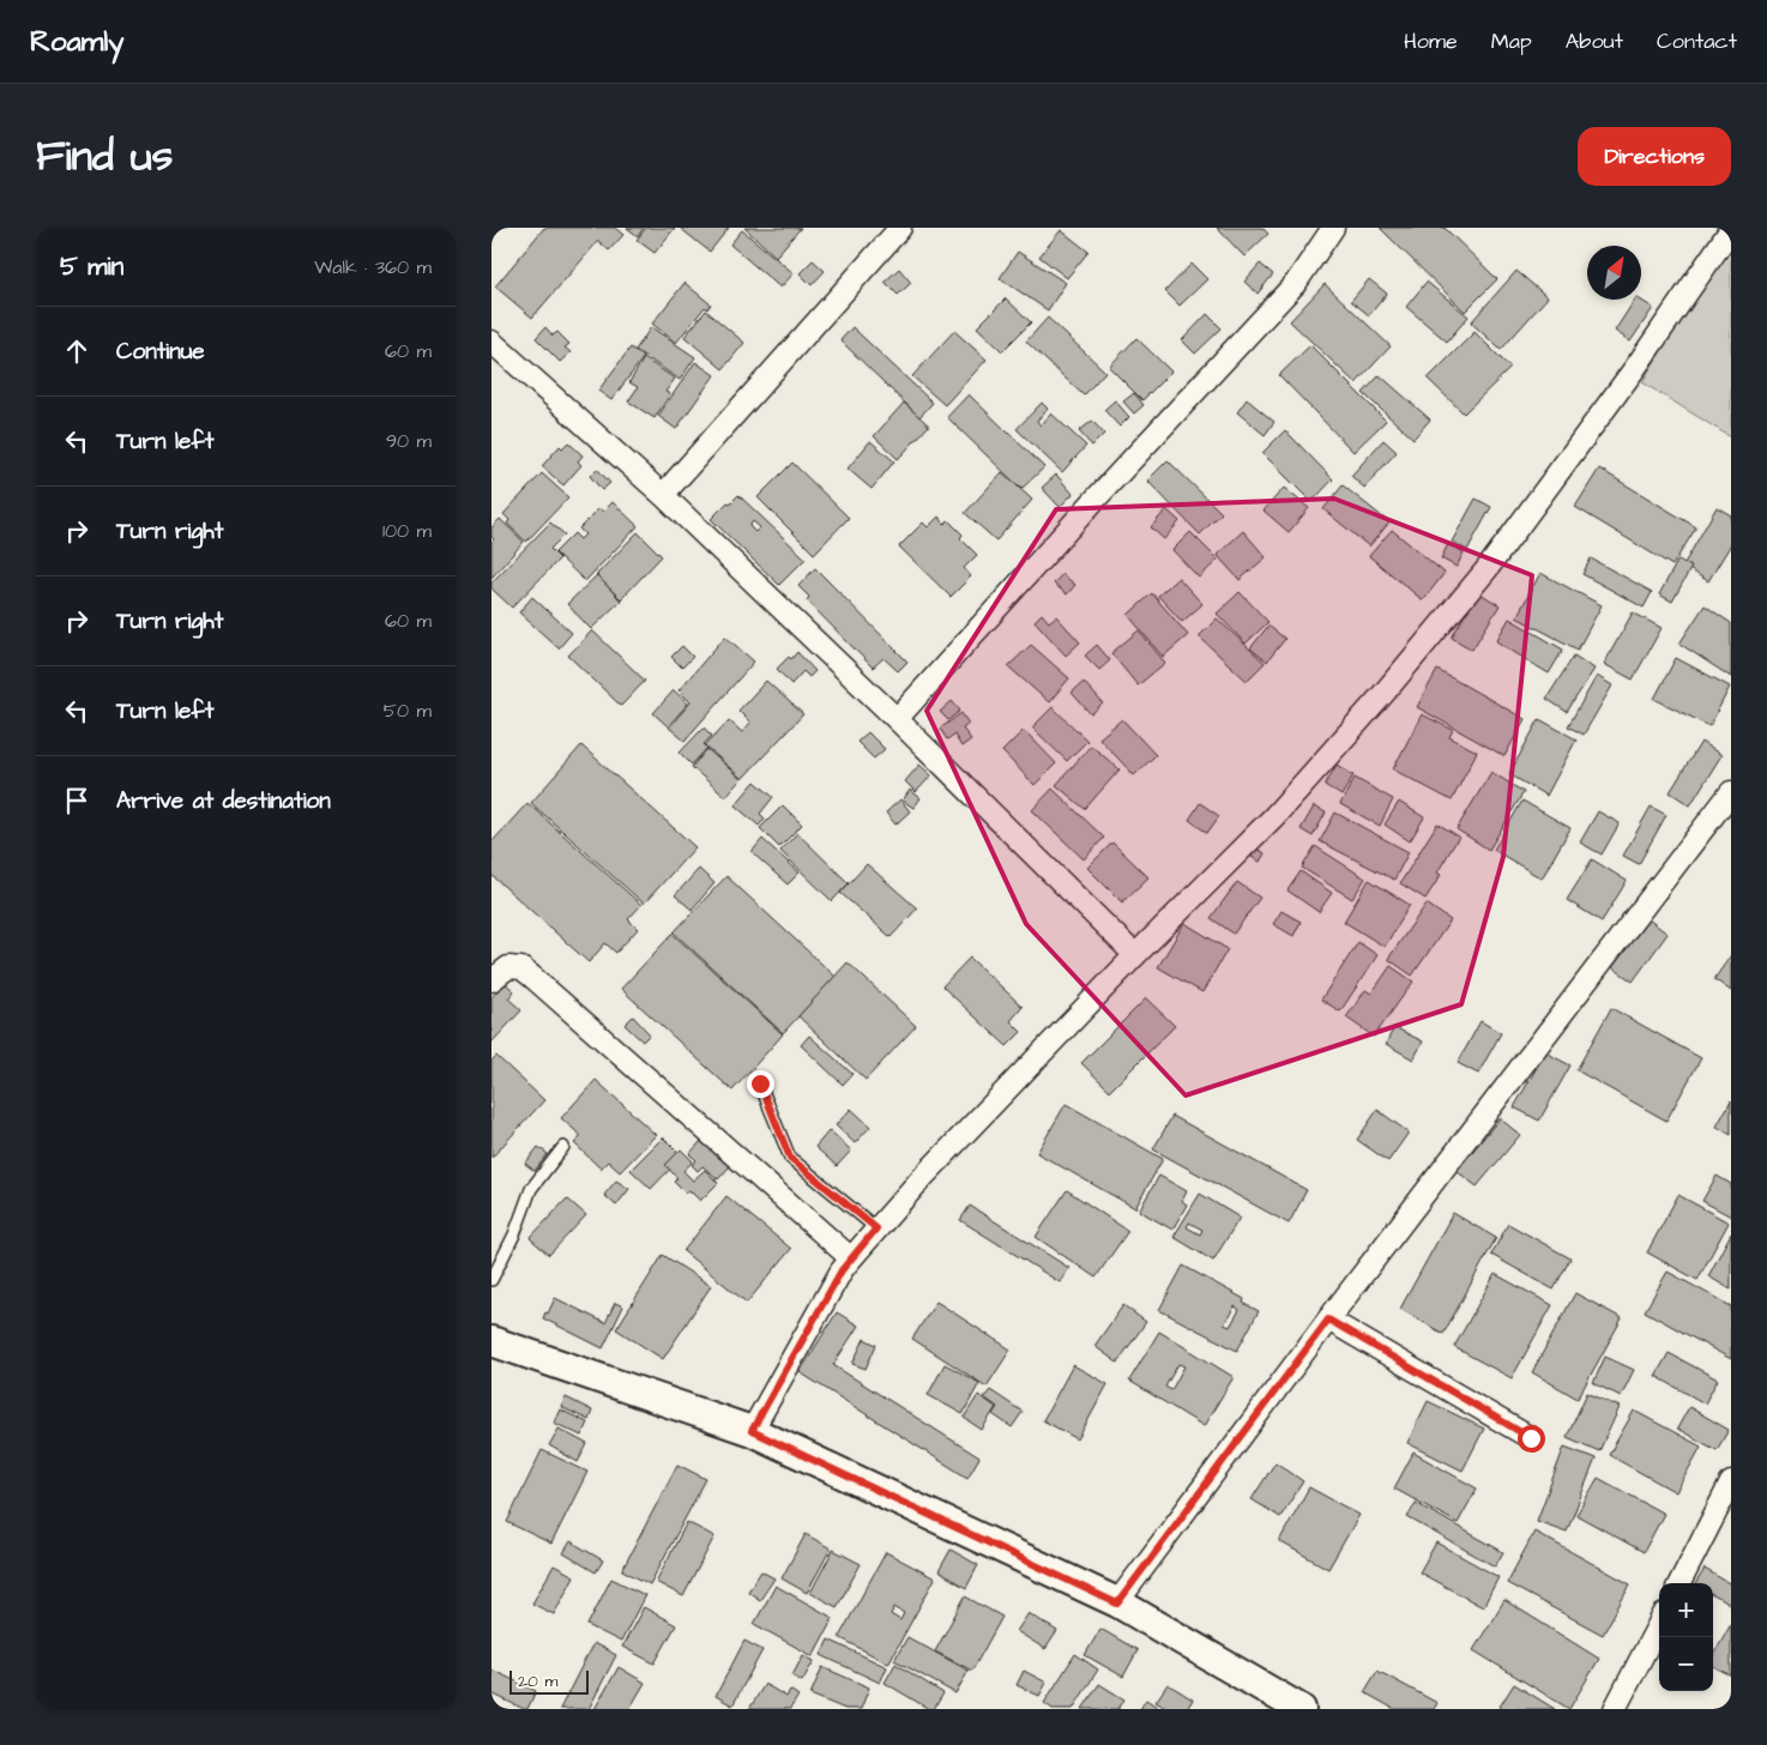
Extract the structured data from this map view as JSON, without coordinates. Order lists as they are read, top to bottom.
{
  "scale_bar": "20 m",
  "north": "top right",
  "page": {
    "header": "Roamly",
    "nav": [
      "Home",
      "Map",
      "About",
      "Contact"
    ],
    "title": "Find us",
    "buttons": "Directions",
    "heading": ["5 min", "Walk · 360 m"],
    "list": [
      ["Continue", "60 m"],
      ["Turn left", "90 m"],
      ["Turn right", "100 m"],
      ["Turn right", "60 m"],
      ["Turn left", "50 m"],
      "Arrive at destination"
    ],
    "map_buttons": ["+", "−"],
    "scale": "20 m"
  }
}
